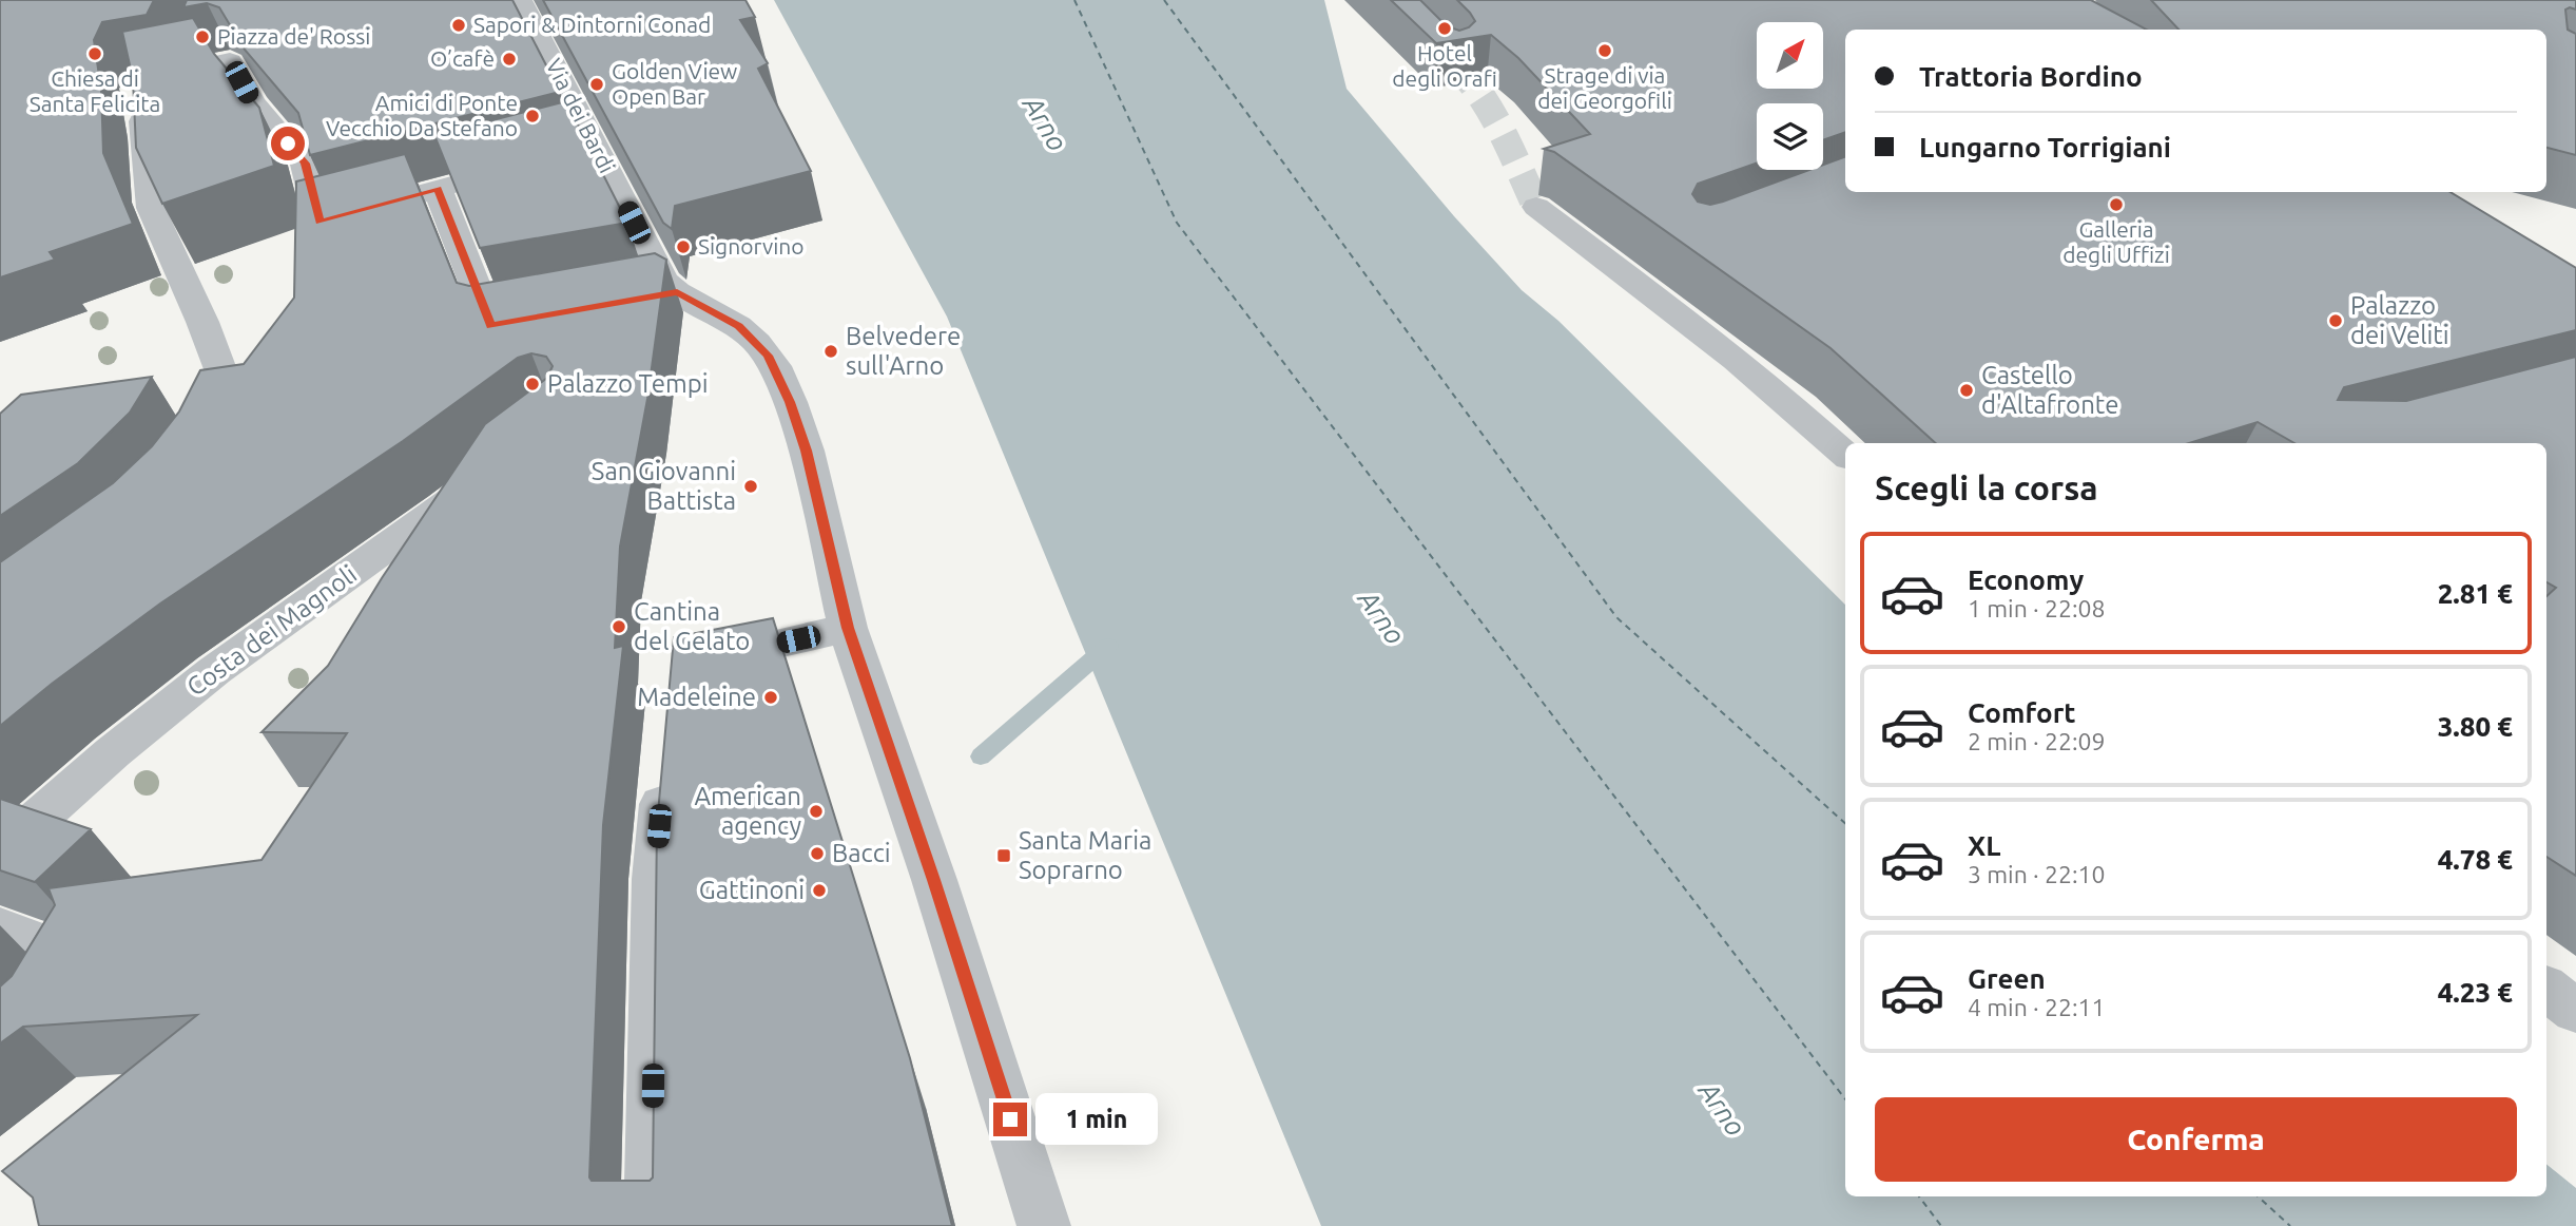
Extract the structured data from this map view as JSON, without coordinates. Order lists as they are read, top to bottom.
{
  "streets": {
    "street": ["Via dei Bardi", "Costa dei Magnoli"]
  },
  "water": ["Arno"],
  "places": {
    "other": [
      "Sapori & Dintorni Conad",
      "Hotel degli Orafi",
      "Piazza de' Rossi",
      "Strage di via dei Georgofili",
      "Chiesa di Santa Felicita",
      "O’cafè",
      "Golden View Open Bar",
      "Amici di Ponte Vecchio Da Stefano",
      "Galleria degli Uffizi",
      "Signorvino",
      "Palazzo dei Veliti",
      "Belvedere sull'Arno",
      "Palazzo Tempi",
      "Castello d'Altafronte",
      "San Giovanni Battista",
      "Cantina del Gelato",
      "Madeleine",
      "American agency",
      "Bacci",
      "Gattinoni"
    ],
    "transit": ["Santa Maria Soprarno"]
  },
  "north": "top right",
  "page": {
    "banner": ["Trattoria Bordino", "Lungarno Torrigiani"],
    "heading": "Scegli la corsa",
    "list": [
      {
        "name": "Economy",
        "note": "1 min · 22:08",
        "value": "2.81 €"
      },
      {
        "name": "Comfort",
        "note": "2 min · 22:09",
        "value": "3.80 €"
      },
      {
        "name": "XL",
        "note": "3 min · 22:10",
        "value": "4.78 €"
      },
      {
        "name": "Green",
        "note": "4 min · 22:11",
        "value": "4.23 €"
      }
    ],
    "buttons": "Conferma",
    "bubble": "1 min"
  }
}
